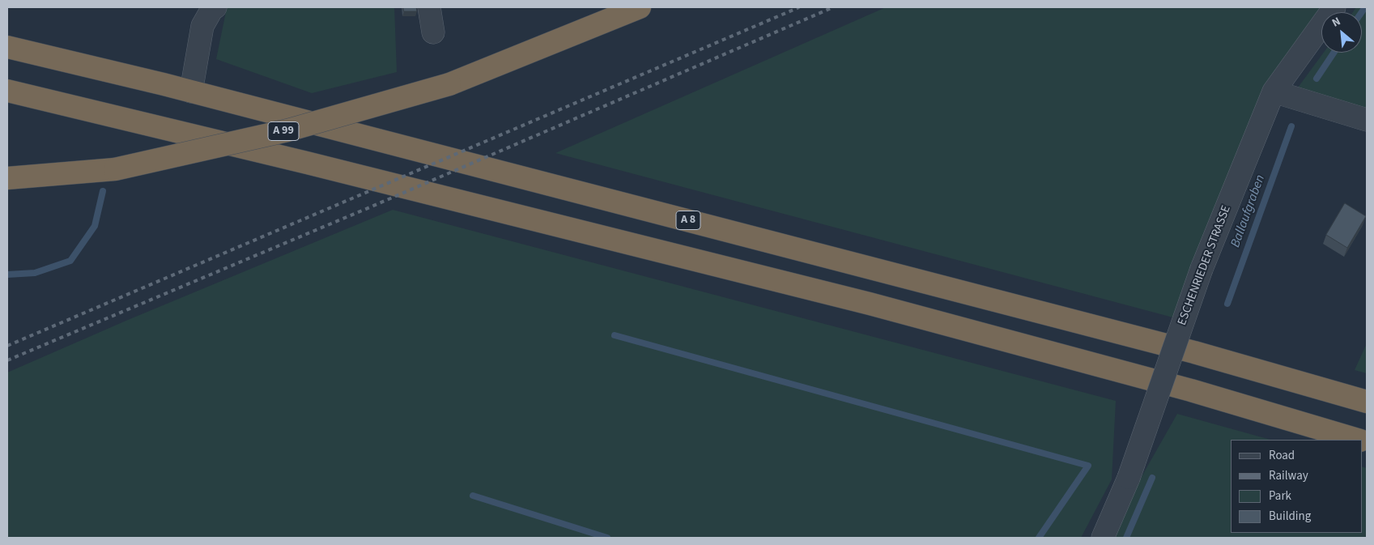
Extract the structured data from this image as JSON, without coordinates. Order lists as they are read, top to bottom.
{
  "streets": {
    "highway": ["A 99", "A 8"],
    "street": ["ESCHENRIEDER STRASSE"]
  },
  "water": ["Ballaufgraben"],
  "legend": [
    "Road",
    "Railway",
    "Park",
    "Building"
  ],
  "north": "top left"
}
